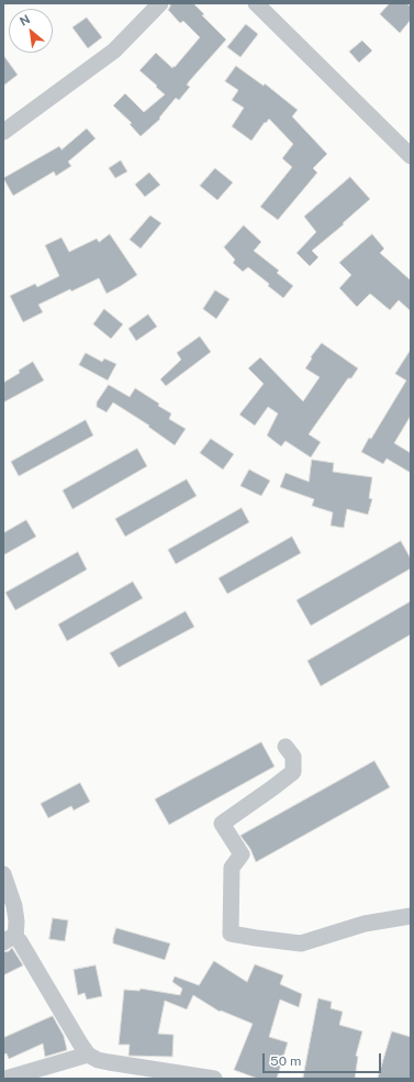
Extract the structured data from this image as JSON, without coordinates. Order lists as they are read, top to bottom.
{
  "scale_bar": "50 m",
  "north": "top left"
}
